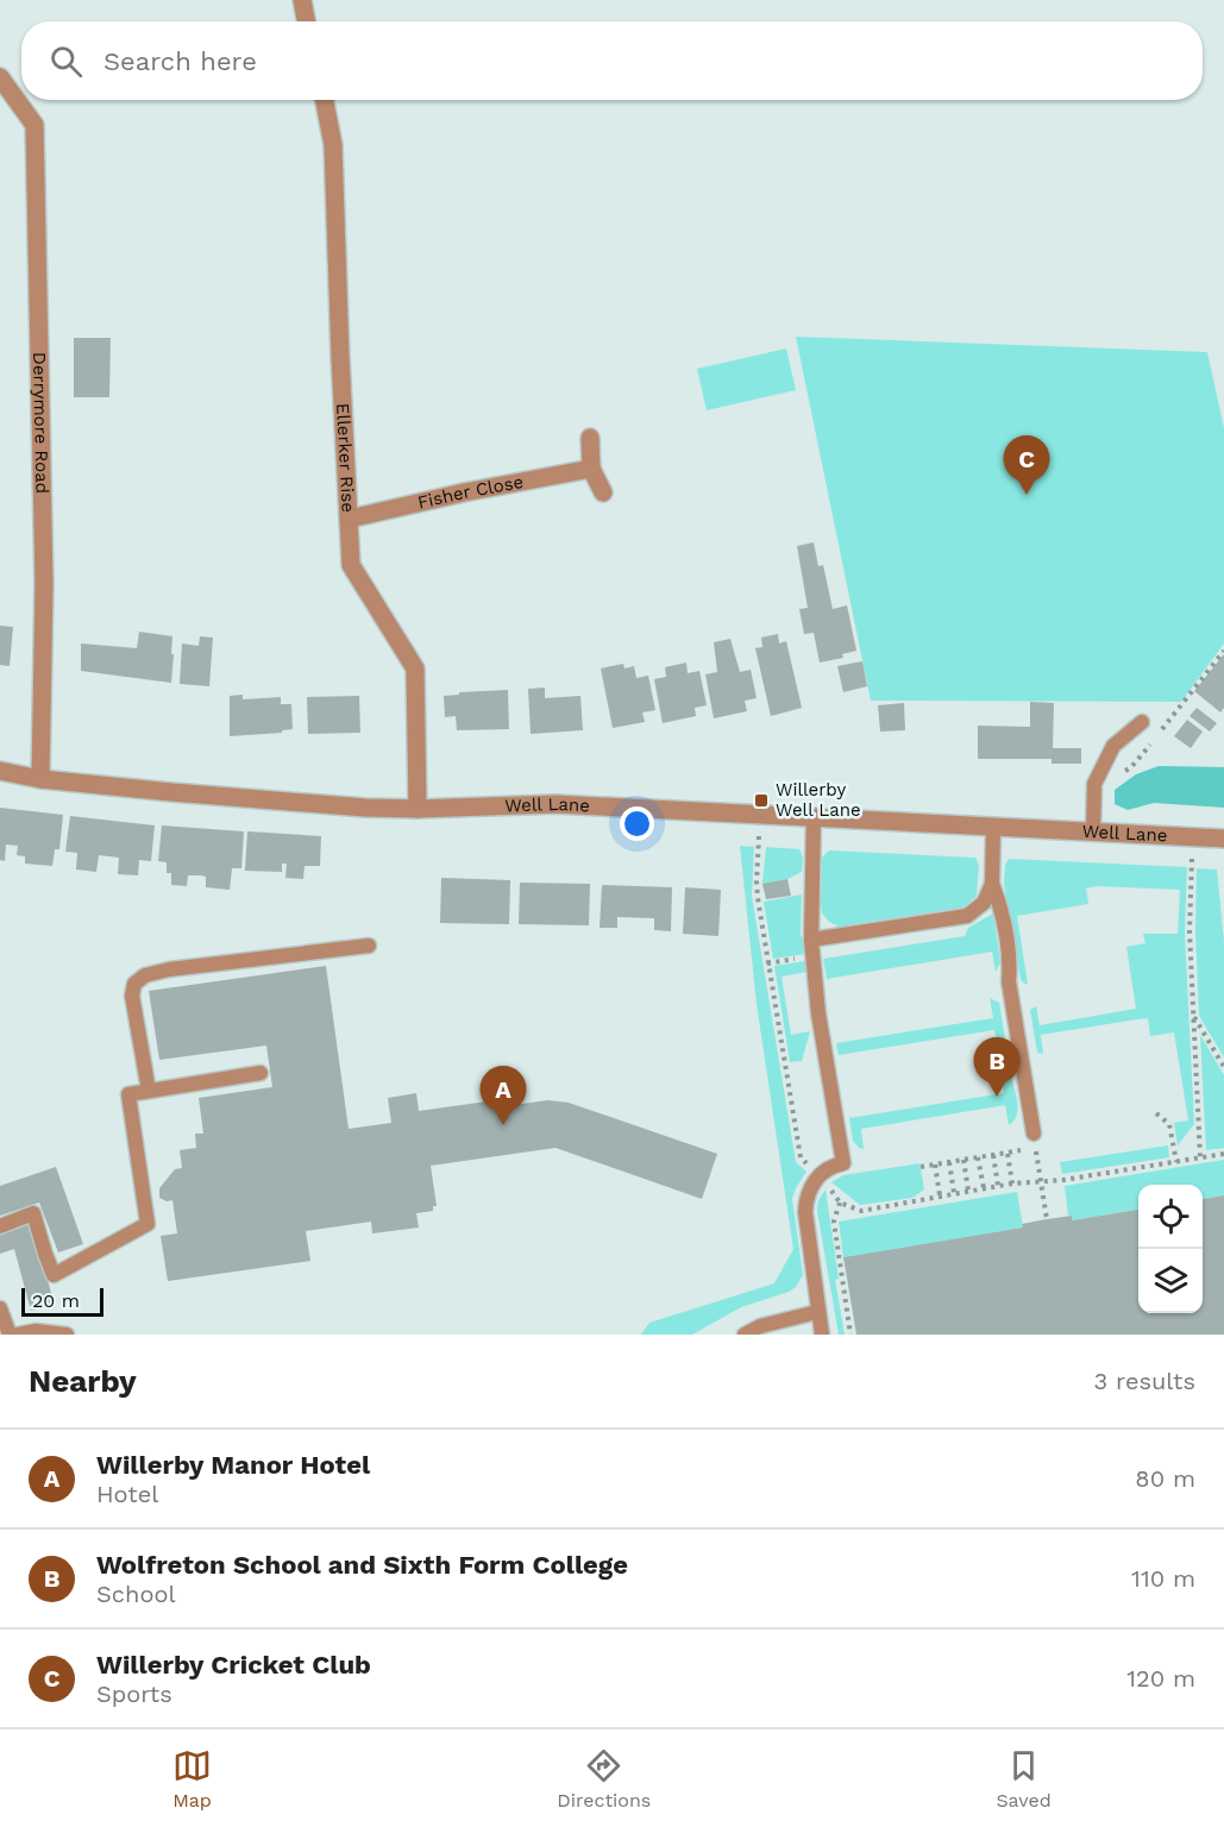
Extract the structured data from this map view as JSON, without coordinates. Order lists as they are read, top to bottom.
{
  "streets": {
    "street": [
      "Derrymore Road",
      "Ellerker Rise",
      "Fisher Close",
      "Well Lane"
    ]
  },
  "crossings": [
    ["Derrymore Road", "Well Lane"],
    ["Ellerker Rise", "Fisher Close"],
    ["Ellerker Rise", "Well Lane"]
  ],
  "places": {
    "transit": ["Willerby Well Lane"]
  },
  "scale_bar": "20 m",
  "page": {
    "search": "Search here",
    "pins": ["C", "B", "A"],
    "scale": "20 m",
    "heading": ["Nearby", "3 results"],
    "list": [
      {
        "mark": "A",
        "name": "Willerby Manor Hotel",
        "note": "Hotel",
        "value": "80 m"
      },
      {
        "mark": "B",
        "name": "Wolfreton School and Sixth Form College",
        "note": "School",
        "value": "110 m"
      },
      {
        "mark": "C",
        "name": "Willerby Cricket Club",
        "note": "Sports",
        "value": "120 m"
      }
    ],
    "nav": ["Map", "Directions", "Saved"]
  }
}
